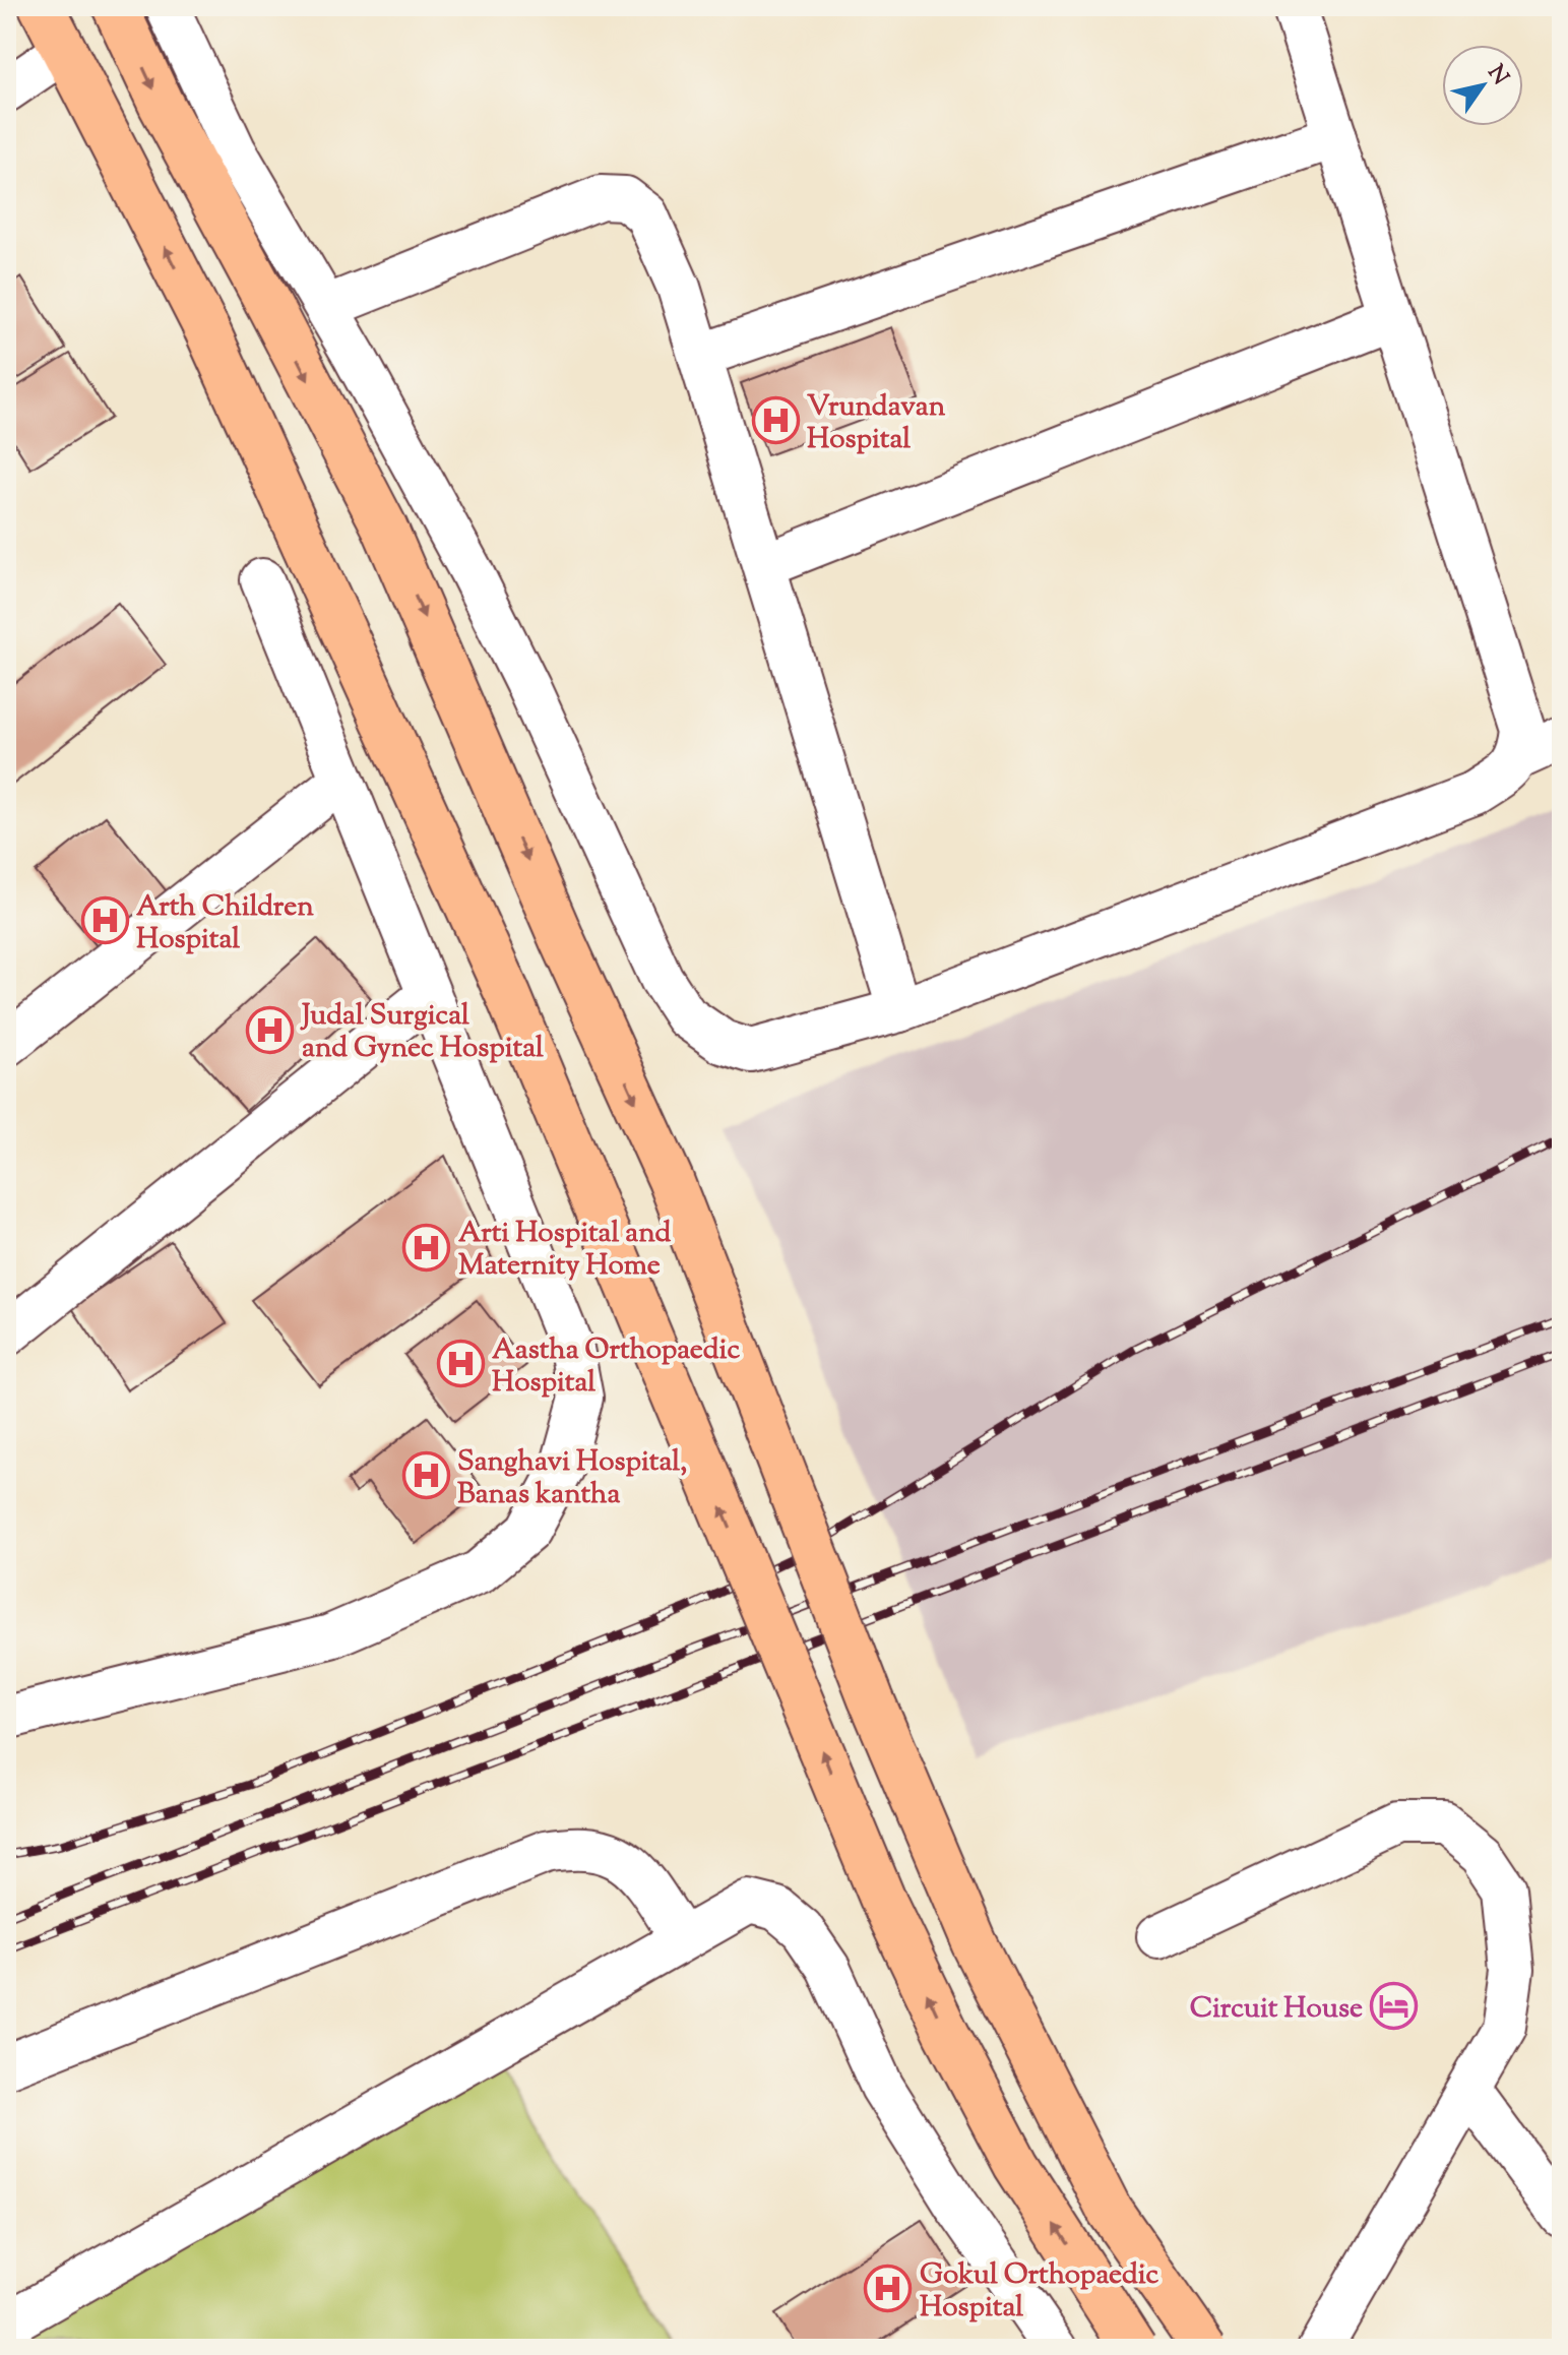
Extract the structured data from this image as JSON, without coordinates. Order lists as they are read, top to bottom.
{
  "places": {
    "hospital": [
      "Vrundavan Hospital",
      "Arth Children Hospital",
      "Judal Surgical and Gynec Hospital",
      "Arti Hospital and Maternity Home",
      "Aastha Orthopaedic Hospital",
      "Sanghavi Hospital, Banas kantha",
      "Gokul Orthopaedic Hospital"
    ],
    "hotel": ["Circuit House"]
  },
  "north": "top right"
}
